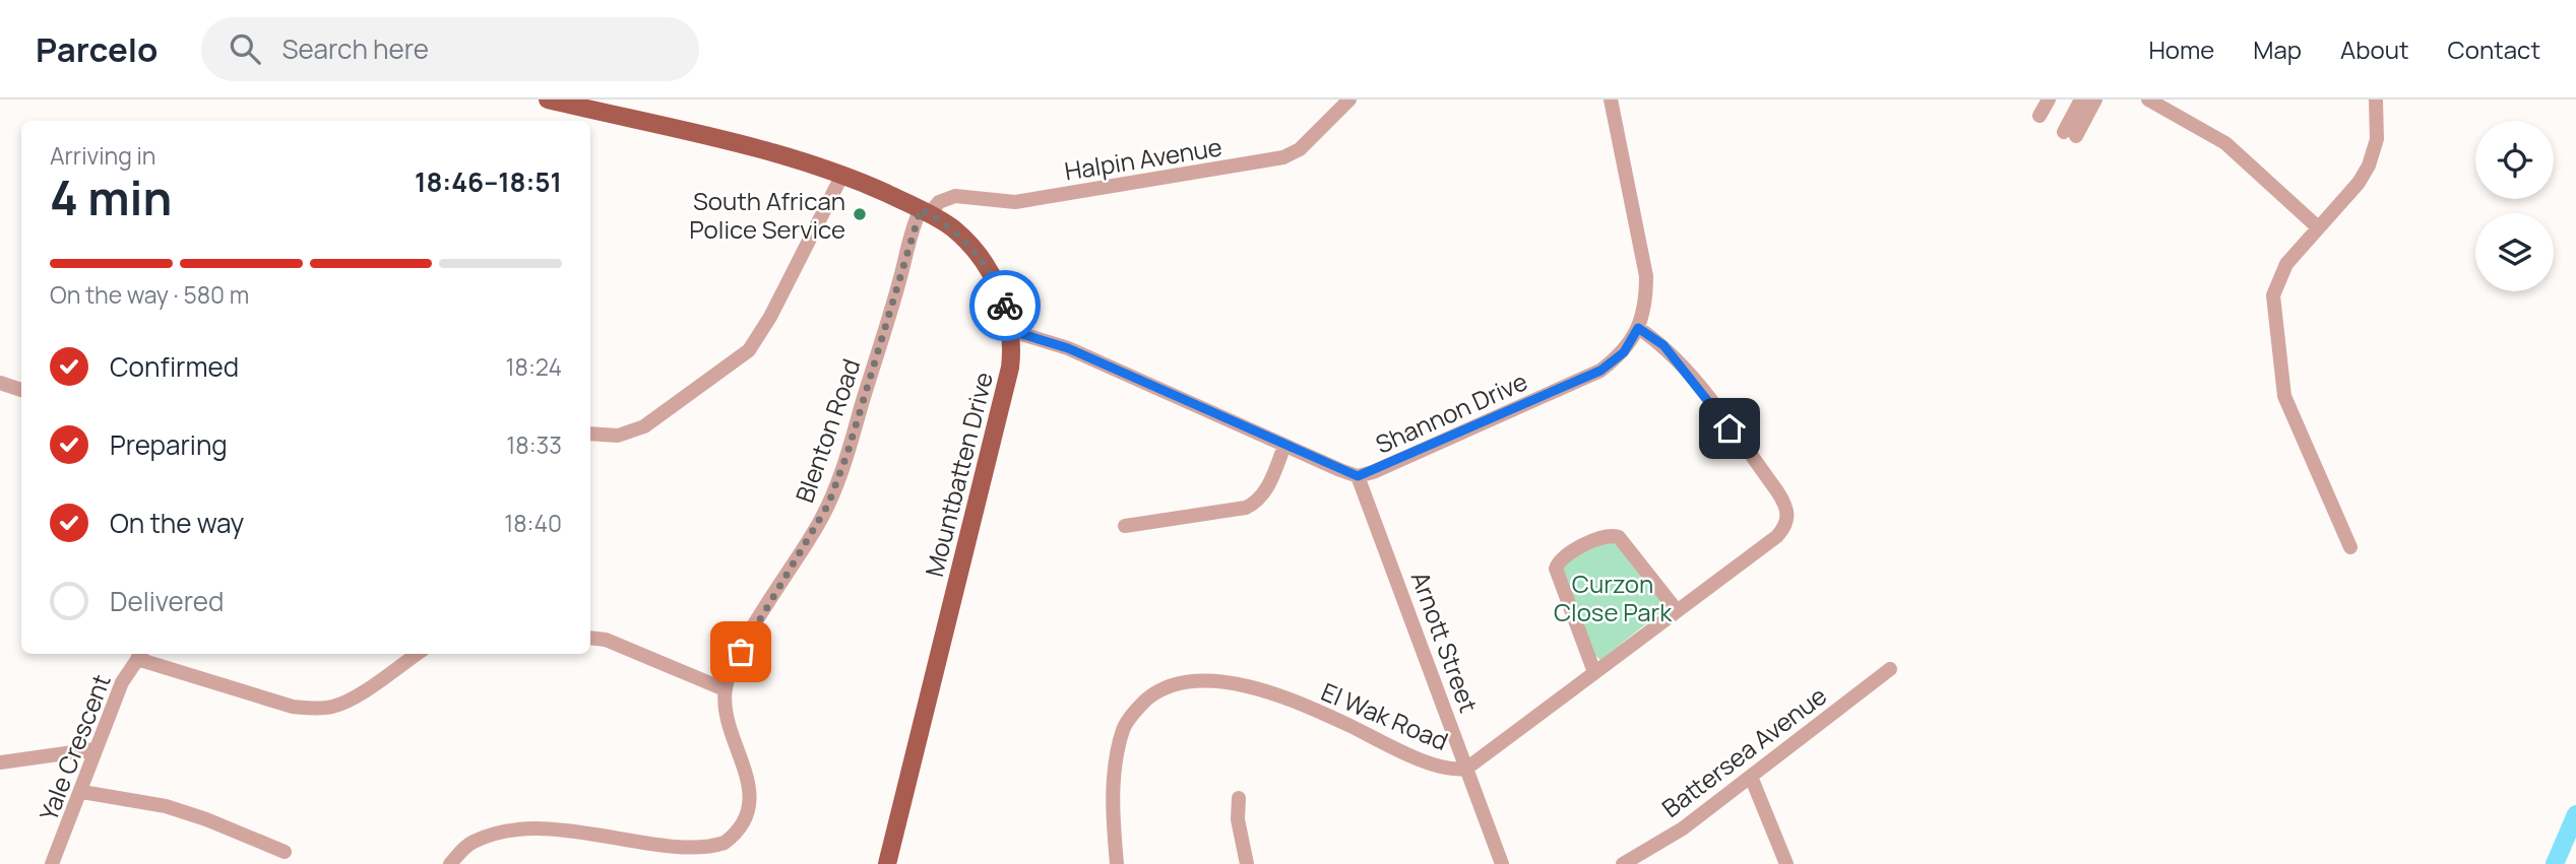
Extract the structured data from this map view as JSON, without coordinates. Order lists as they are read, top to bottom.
{
  "streets": {
    "main road": ["Mountbatten Drive"],
    "street": [
      "Halpin Avenue",
      "Shannon Drive",
      "Blenton Road",
      "Arnott Street",
      "El Wak Road",
      "Yale Crescent",
      "Battersea Avenue"
    ]
  },
  "crossings": [
    ["Halpin Avenue", "Blenton Road"],
    ["Halpin Avenue", "Mountbatten Drive"],
    ["Shannon Drive", "Mountbatten Drive"],
    ["Shannon Drive", "Arnott Street"],
    ["Shannon Drive", "El Wak Road"],
    ["Blenton Road", "Mountbatten Drive"],
    ["Arnott Street", "El Wak Road"]
  ],
  "parks": ["Curzon Close Park"],
  "places": ["South African Police Service"],
  "page": {
    "header": "Parcelo",
    "search": "Search here",
    "nav": [
      "Home",
      "Map",
      "About",
      "Contact"
    ],
    "heading": ["4 min", "Arriving in", "18:46–18:51"],
    "bar": "On the way · 580 m",
    "list": [
      ["Confirmed", "18:24"],
      ["Preparing", "18:33"],
      ["On the way", "18:40"],
      "Delivered"
    ]
  }
}
